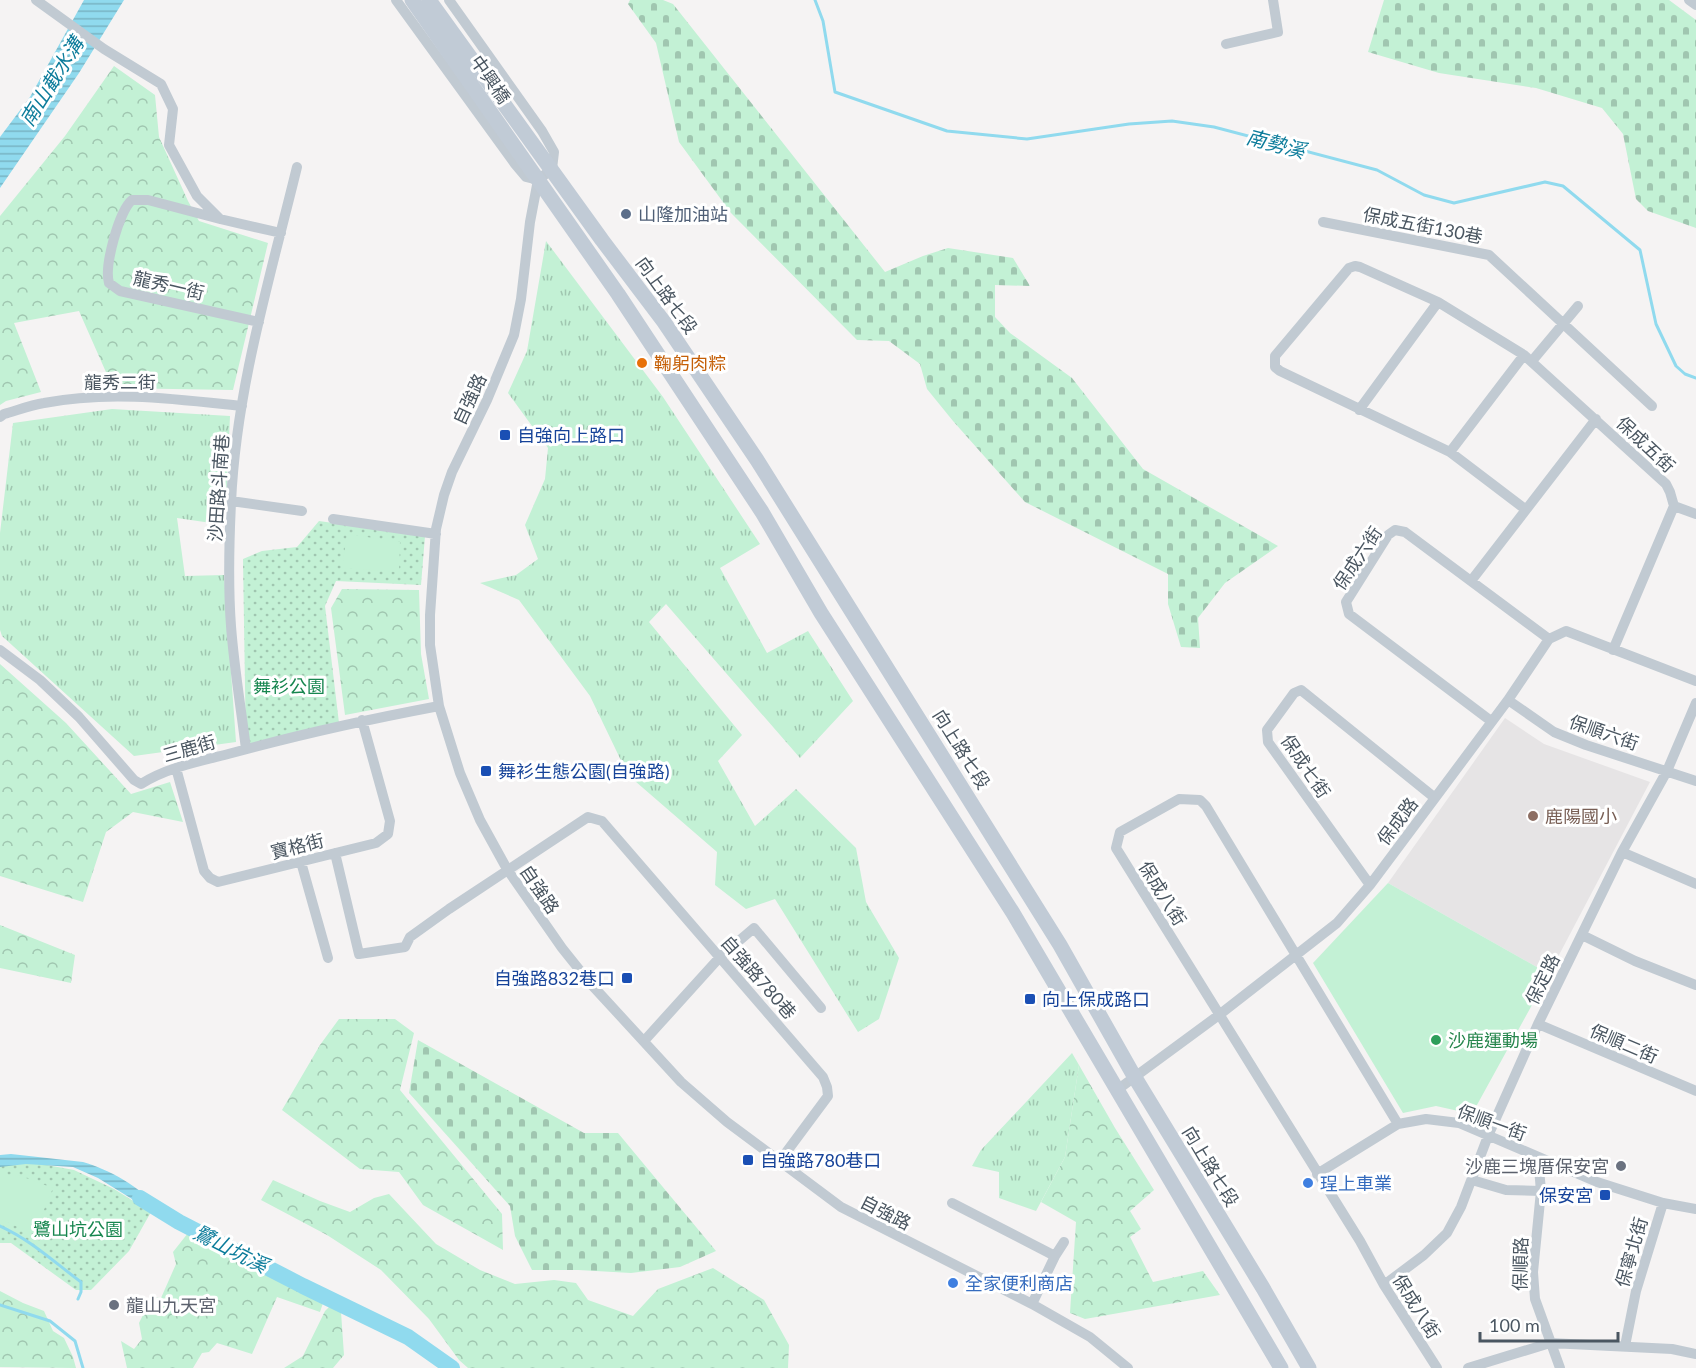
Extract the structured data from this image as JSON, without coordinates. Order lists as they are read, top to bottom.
{
  "streets": {
    "main road": ["中興橋", "向上路七段"],
    "street": [
      "保成五街130巷",
      "龍秀一街",
      "龍秀二街",
      "自強路",
      "保成五街",
      "沙田路斗南巷",
      "保成六街",
      "保順六街",
      "三鹿街",
      "保成七街",
      "保成路",
      "寶格街",
      "保成八街",
      "自強路780巷",
      "保定路",
      "保順二街",
      "保順一街",
      "保寧北街",
      "保順路"
    ]
  },
  "crossings": [
    ["中興橋", "向上路七段"],
    ["中興橋", "自強路"],
    ["龍秀一街", "沙田路斗南巷"],
    ["向上路七段", "保成路"],
    ["龍秀二街", "沙田路斗南巷"],
    ["自強路", "三鹿街"],
    ["自強路", "自強路780巷"],
    ["保成五街", "保成六街"],
    ["沙田路斗南巷", "三鹿街"],
    ["保成六街", "保成路"],
    ["保順六街", "保成路"],
    ["保順六街", "保定路"],
    ["三鹿街", "寶格街"],
    ["保成七街", "保成路"],
    ["保成路", "保成八街"],
    ["保成八街", "保定路"],
    ["保成八街", "保順一街"],
    ["保定路", "保順二街"],
    ["保定路", "保順一街"],
    ["保順一街", "保寧北街"],
    ["保順一街", "保順路"]
  ],
  "water": ["南山截水溝", "南勢溪", "鷺山坑溪"],
  "parks": ["舞衫公園", "鷺山坑公園"],
  "places": {
    "other": [
      "山隆加油站",
      "鞠躬肉粽",
      "鹿陽國小",
      "沙鹿運動場",
      "沙鹿三塊厝保安宮",
      "珵上車業",
      "全家便利商店",
      "龍山九天宮"
    ],
    "transit": [
      "自強向上路口",
      "舞衫生態公園(自強路)",
      "自強路832巷口",
      "向上保成路口",
      "自強路780巷口",
      "保安宮"
    ]
  },
  "scale_bar": "100 m"
}
